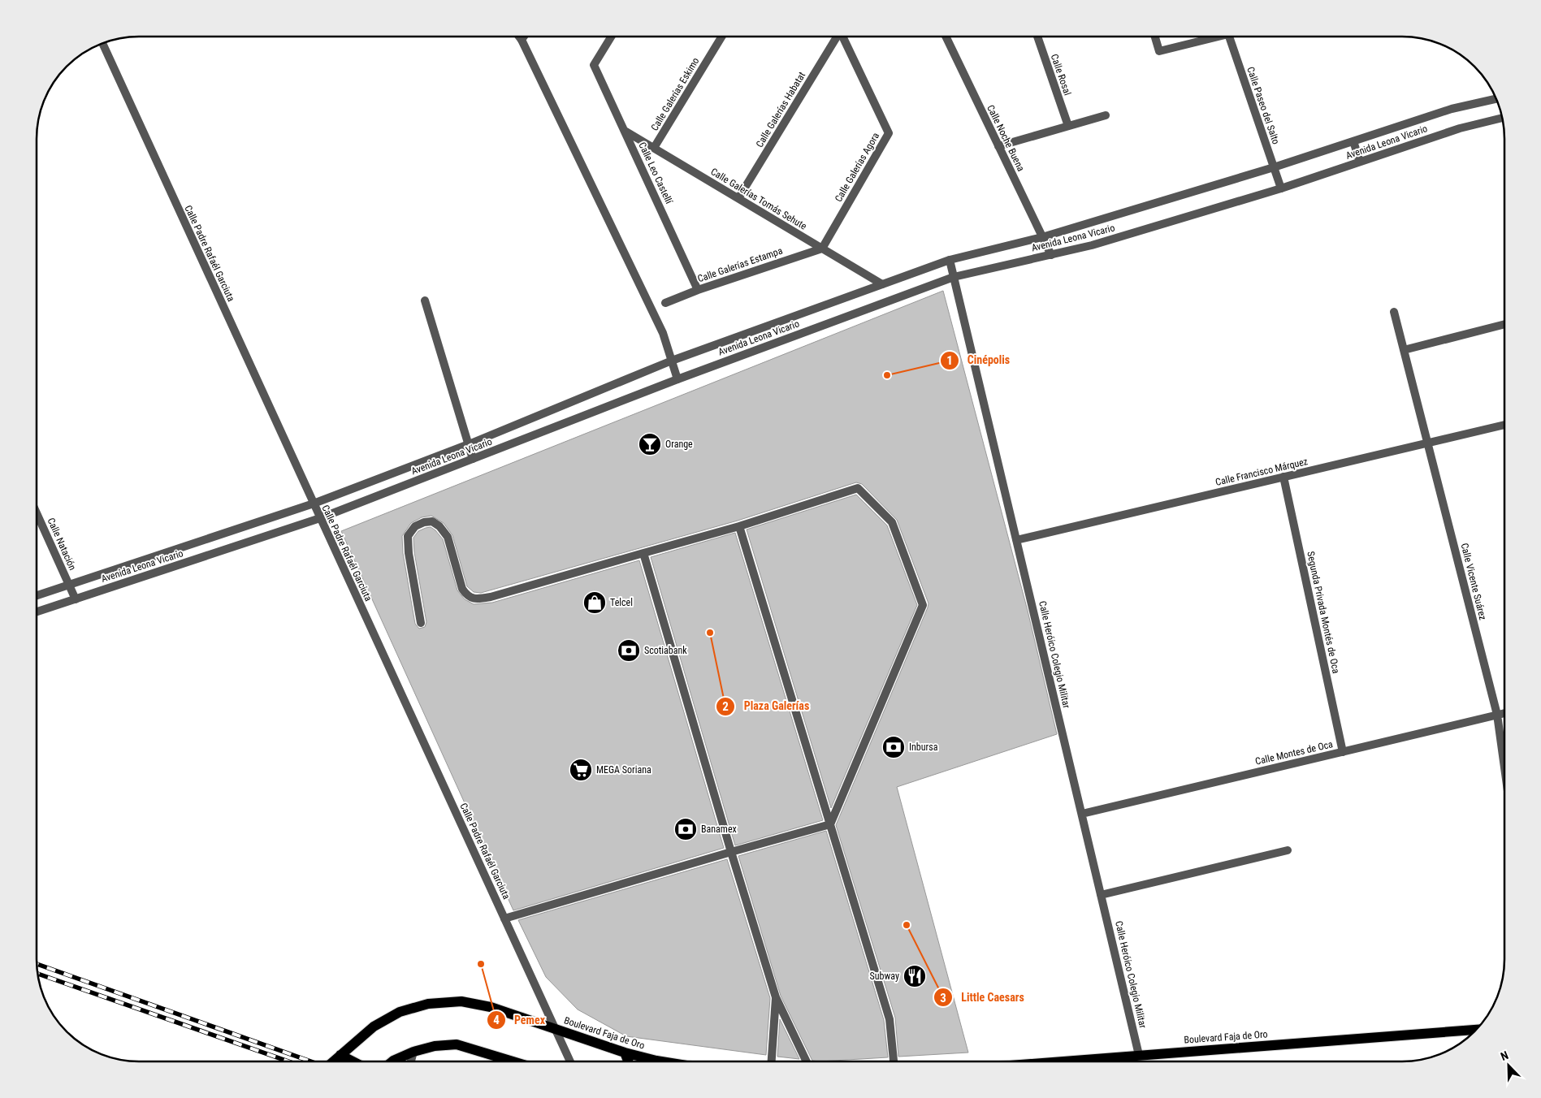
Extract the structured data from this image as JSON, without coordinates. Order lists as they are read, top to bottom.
{
  "streets": {
    "main road": ["Boulevard Faja de Oro"],
    "street": [
      "Calle Rosal",
      "Calle Galerías Eskimo",
      "Calle Paseo del Salto",
      "Calle Galerías Habatat",
      "Calle Noche Buena",
      "Avenida Leona Vicario",
      "Calle Galerías Agora",
      "Calle Leo Castellí",
      "Calle Galerías Tomás Sehute",
      "Calle Padre Rafaél Garciuta",
      "Calle Galerías Estampa",
      "Calle Francisco Márquez",
      "Calle Natación",
      "Calle Vicente Suárez",
      "Segunda Privada Montés de Oca",
      "Calle Heróico Colegio Militar",
      "Calle Montes de Oca"
    ]
  },
  "crossings": [
    ["Calle Galerías Eskimo", "Calle Galerías Tomás Sehute"],
    ["Calle Paseo del Salto", "Avenida Leona Vicario"],
    ["Calle Galerías Habatat", "Calle Galerías Tomás Sehute"],
    ["Calle Noche Buena", "Avenida Leona Vicario"],
    ["Avenida Leona Vicario", "Calle Galerías Tomás Sehute"],
    ["Avenida Leona Vicario", "Calle Padre Rafaél Garciuta"],
    ["Avenida Leona Vicario", "Calle Natación"],
    ["Avenida Leona Vicario", "Calle Heróico Colegio Militar"],
    ["Calle Galerías Agora", "Calle Galerías Tomás Sehute"],
    ["Calle Galerías Agora", "Calle Galerías Estampa"],
    ["Calle Leo Castellí", "Calle Galerías Tomás Sehute"],
    ["Calle Leo Castellí", "Calle Galerías Estampa"],
    ["Calle Galerías Tomás Sehute", "Calle Galerías Estampa"],
    ["Calle Padre Rafaél Garciuta", "Boulevard Faja de Oro"],
    ["Calle Francisco Márquez", "Calle Vicente Suárez"],
    ["Calle Francisco Márquez", "Segunda Privada Montés de Oca"],
    ["Calle Francisco Márquez", "Calle Heróico Colegio Militar"],
    ["Calle Vicente Suárez", "Calle Montes de Oca"],
    ["Segunda Privada Montés de Oca", "Calle Montes de Oca"],
    ["Calle Heróico Colegio Militar", "Calle Montes de Oca"],
    ["Calle Heróico Colegio Militar", "Boulevard Faja de Oro"]
  ],
  "places": {
    "other": [
      "Cinépolis",
      "Plaza Galerías",
      "Little Caesars",
      "Pemex"
    ],
    "bar": ["Orange"],
    "shop": ["Telcel"],
    "bank": ["Scotiabank", "Inbursa", "Banamex"],
    "supermarket": ["MEGA Soriana"],
    "restaurant": ["Subway"]
  },
  "north": "top left"
}
